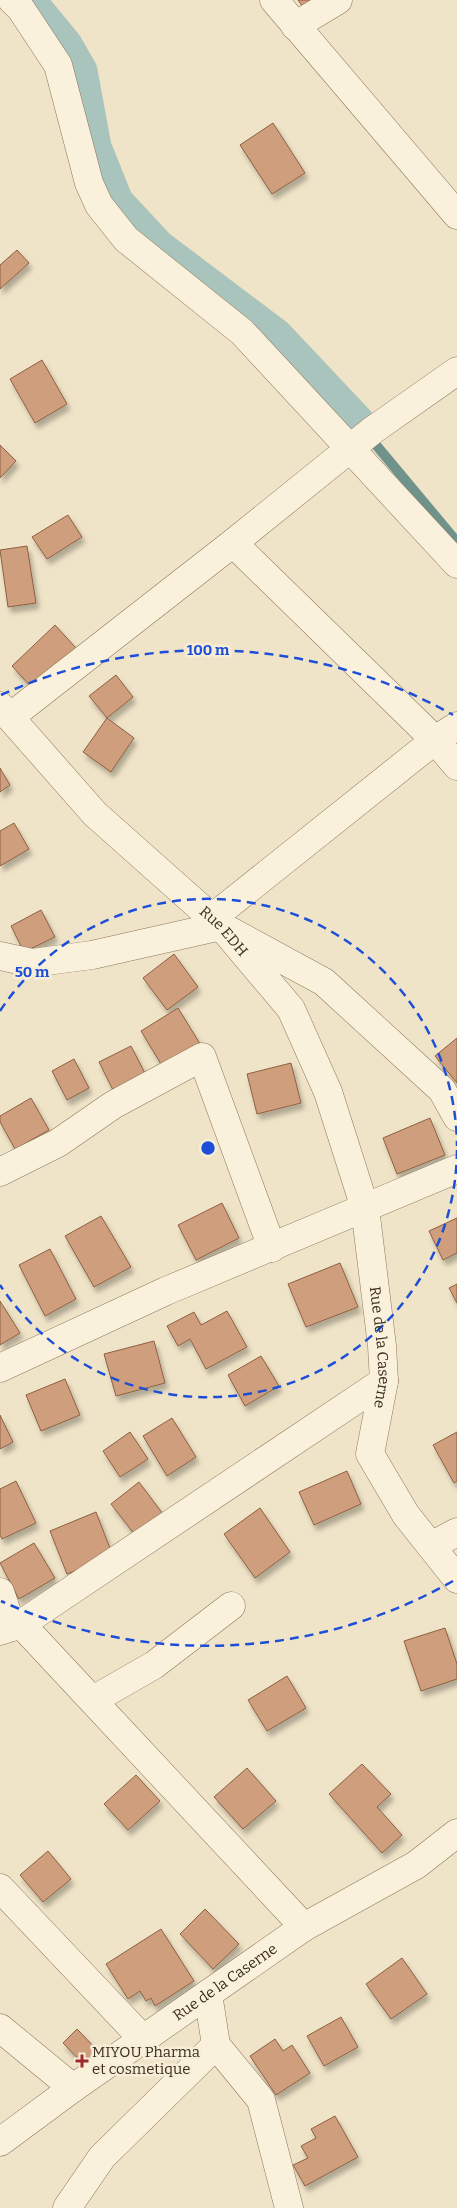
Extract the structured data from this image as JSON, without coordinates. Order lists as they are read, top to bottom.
{
  "streets": {
    "street": ["Rue EDH", "Rue de la Caserne"]
  },
  "crossings": [
    ["Rue EDH", "Rue de la Caserne"]
  ],
  "places": {
    "health": ["MIYOU Pharma et cosmetique"]
  },
  "rings": ["100 m", "50 m"]
}
